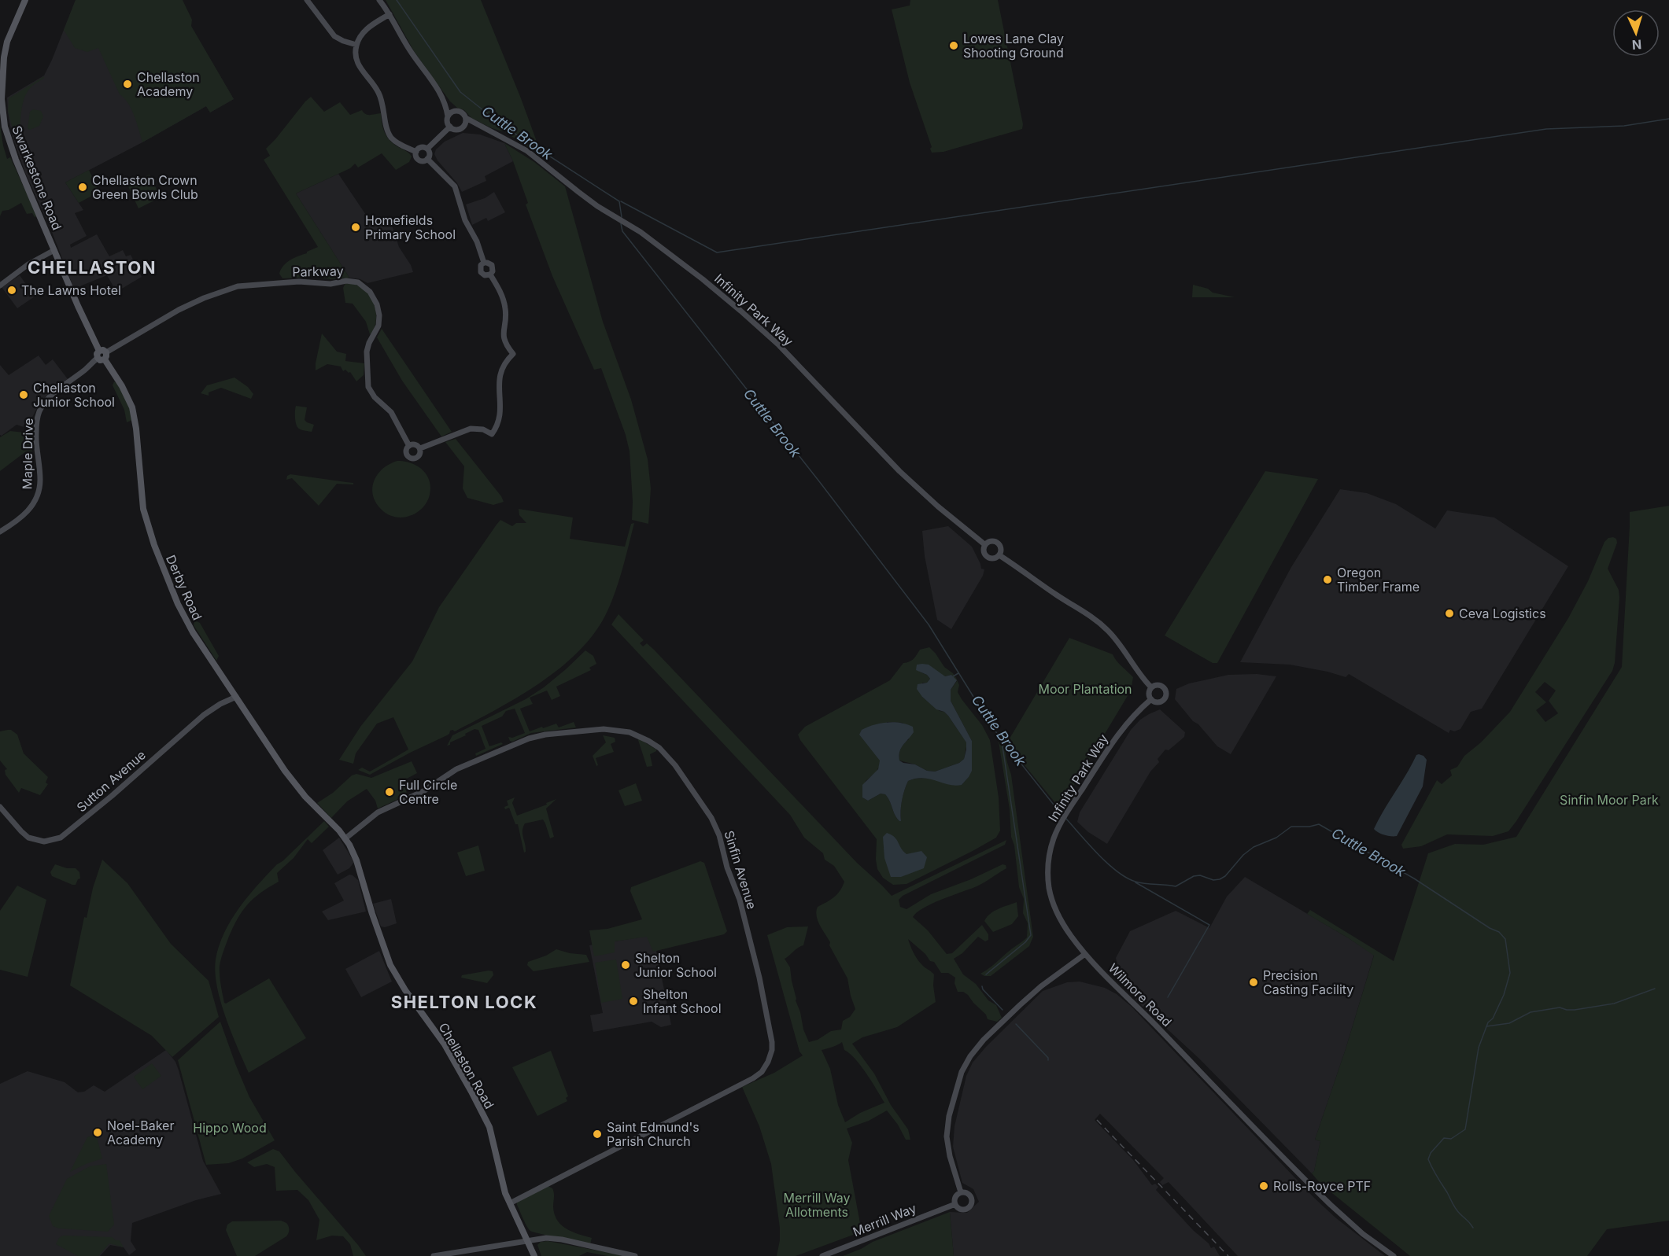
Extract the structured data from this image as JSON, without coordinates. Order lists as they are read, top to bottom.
{
  "streets": {
    "main road": ["Swarkestone Road", "Derby Road", "Chellaston Road"],
    "street": [
      "Parkway",
      "Infinity Park Way",
      "Maple Drive",
      "Sutton Avenue",
      "Sinfin Avenue",
      "Wilmore Road",
      "Merrill Way"
    ]
  },
  "crossings": [
    ["Parkway", "Maple Drive"],
    ["Parkway", "Derby Road"],
    ["Infinity Park Way", "Wilmore Road"],
    ["Maple Drive", "Derby Road"],
    ["Derby Road", "Sutton Avenue"],
    ["Derby Road", "Chellaston Road"],
    ["Sinfin Avenue", "Chellaston Road"]
  ],
  "districts": ["CHELLASTON", "SHELTON LOCK"],
  "water": ["Cuttle Brook"],
  "parks": [
    "Moor Plantation",
    "Sinfin Moor Park",
    "Hippo Wood",
    "Merrill Way Allotments"
  ],
  "places": [
    "Lowes Lane Clay Shooting Ground",
    "Chellaston Academy",
    "Chellaston Crown Green Bowls Club",
    "Homefields Primary School",
    "The Lawns Hotel",
    "Chellaston Junior School",
    "Oregon Timber Frame",
    "Ceva Logistics",
    "Full Circle Centre",
    "Shelton Junior School",
    "Precision Casting Facility",
    "Shelton Infant School",
    "Noel-Baker Academy",
    "Saint Edmund's Parish Church",
    "Rolls-Royce PTF"
  ],
  "north": "bottom"
}
